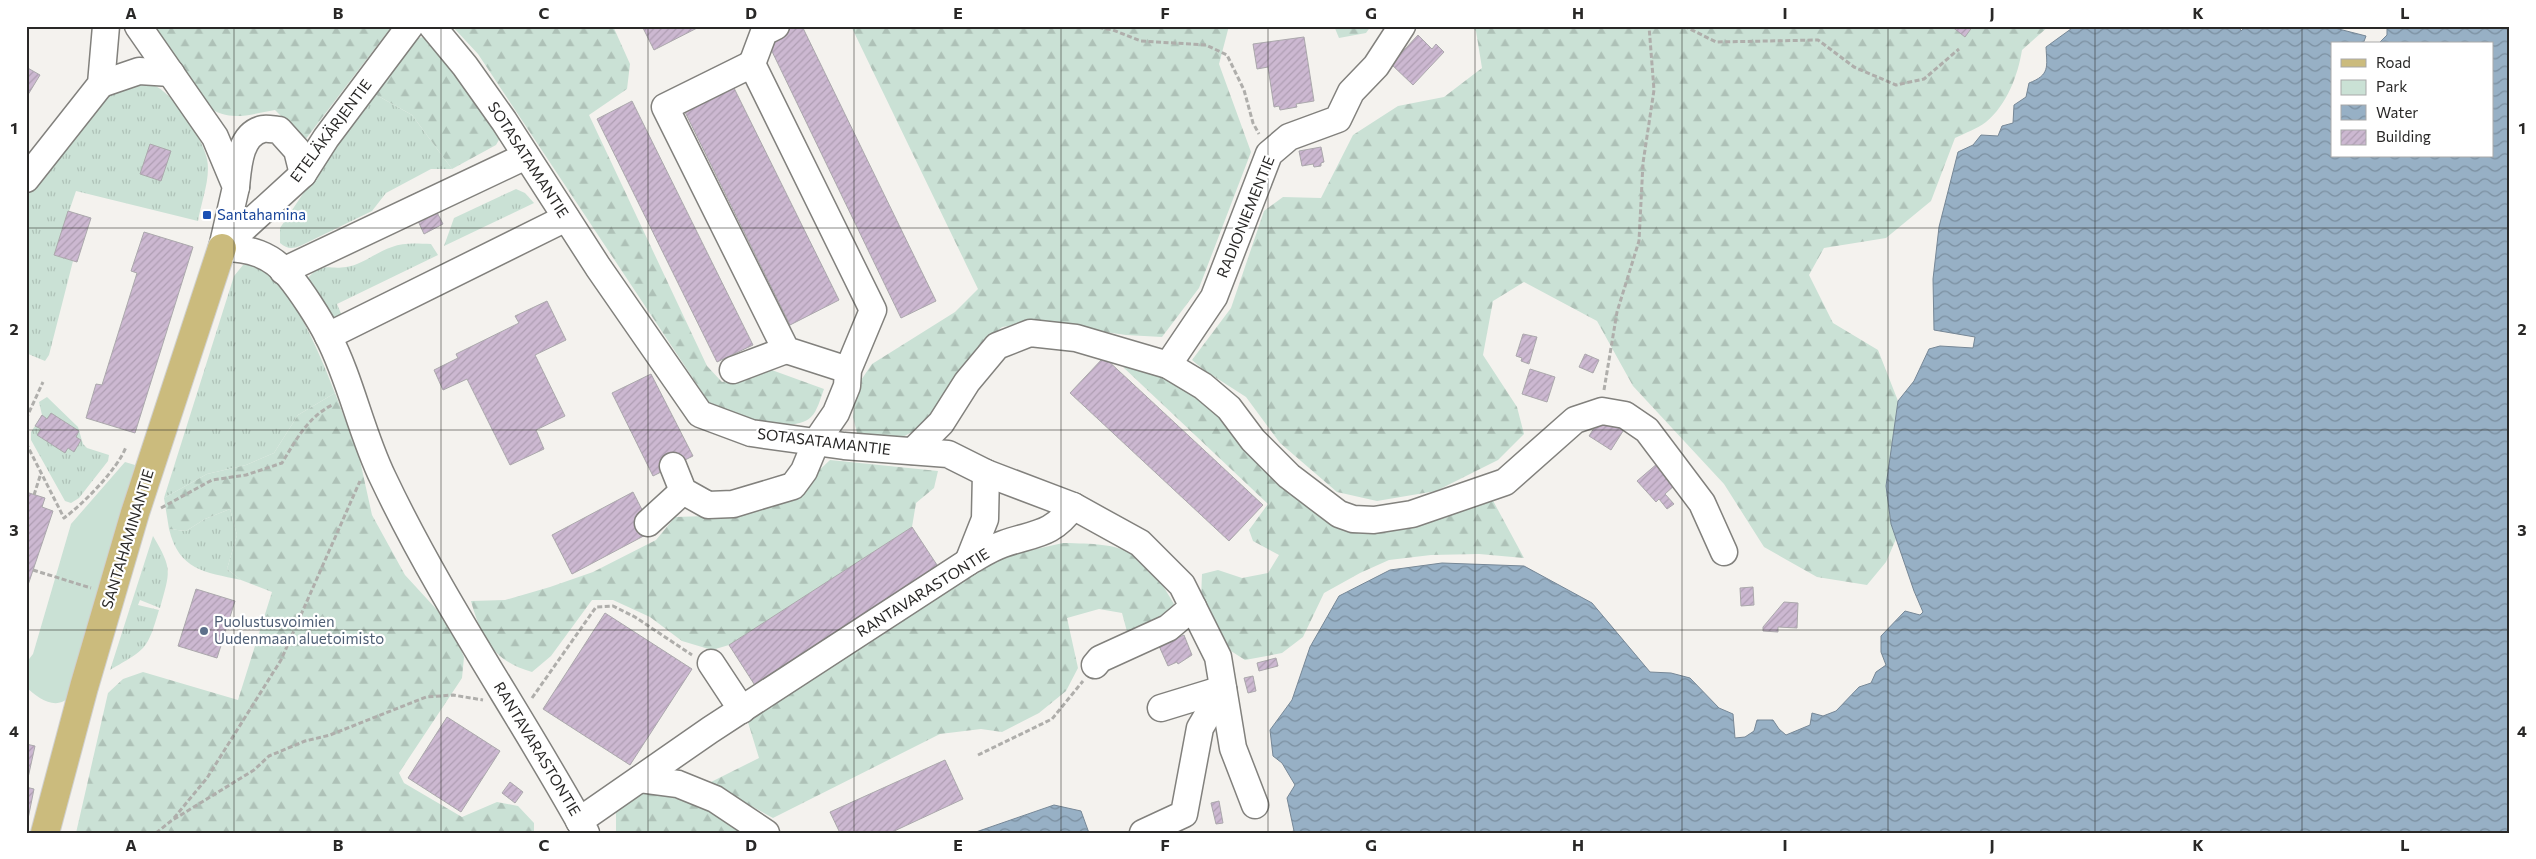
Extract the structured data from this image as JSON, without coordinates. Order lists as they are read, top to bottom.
{
  "streets": {
    "main road": ["SANTAHAMINANTIE"],
    "street": [
      "ETELÄKÄRJENTIE",
      "SOTASATAMANTIE",
      "RADIONIEMENTIE",
      "RANTAVARASTONTIE"
    ]
  },
  "crossings": [
    ["ETELÄKÄRJENTIE", "SANTAHAMINANTIE"],
    ["ETELÄKÄRJENTIE", "RANTAVARASTONTIE"],
    ["SOTASATAMANTIE", "RANTAVARASTONTIE"],
    ["SANTAHAMINANTIE", "RANTAVARASTONTIE"]
  ],
  "places": {
    "transit": ["Santahamina"],
    "other": ["Puolustusvoimien Uudenmaan aluetoimisto"]
  },
  "legend": [
    "Road",
    "Park",
    "Water",
    "Building"
  ],
  "grid": {
    "columns": [
      "A",
      "B",
      "C",
      "D",
      "E",
      "F",
      "G",
      "H",
      "I",
      "J",
      "K",
      "L"
    ],
    "rows": [
      "1",
      "2",
      "3",
      "4"
    ]
  }
}
